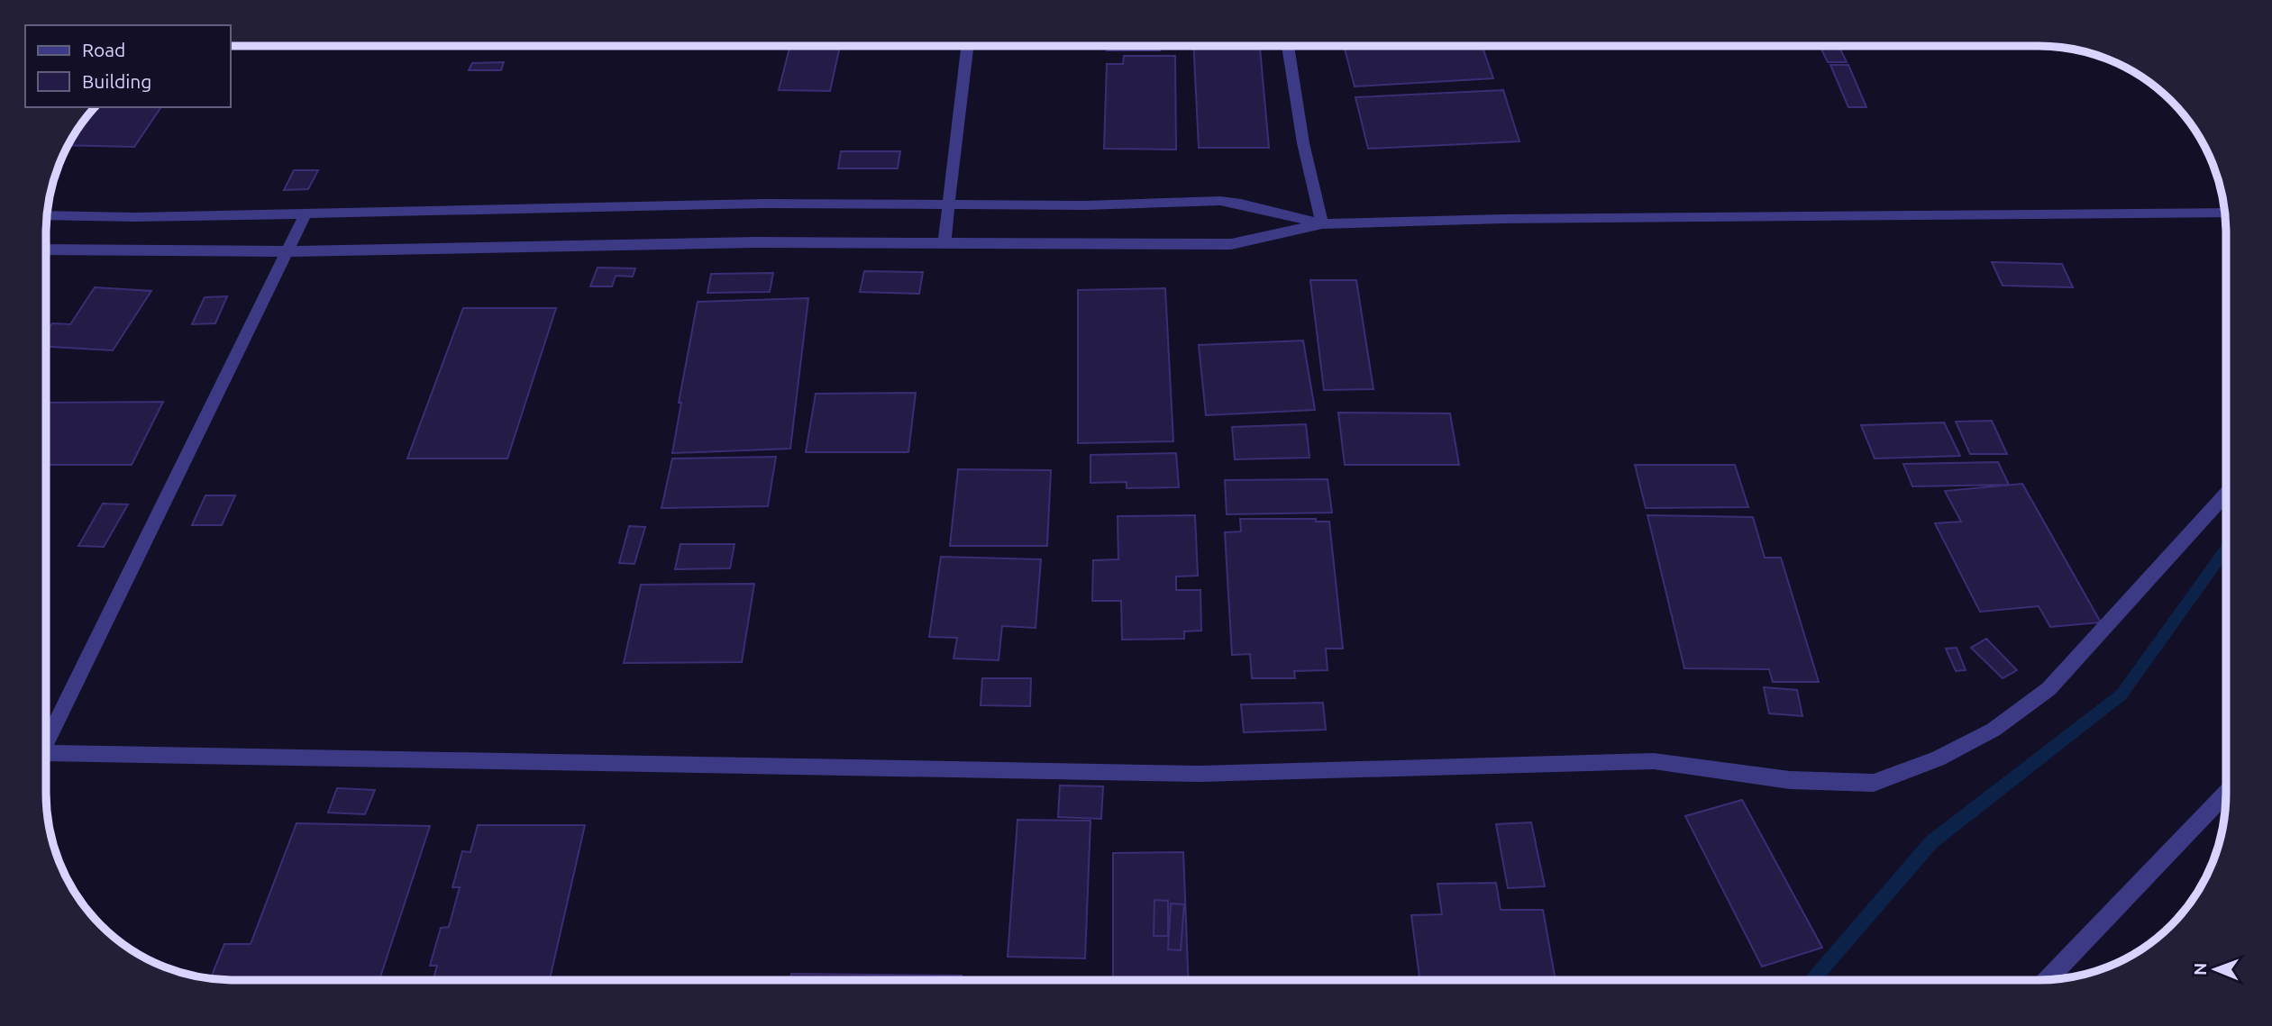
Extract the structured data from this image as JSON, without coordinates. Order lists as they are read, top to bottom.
{
  "legend": ["Road", "Building"],
  "north": "left"
}
